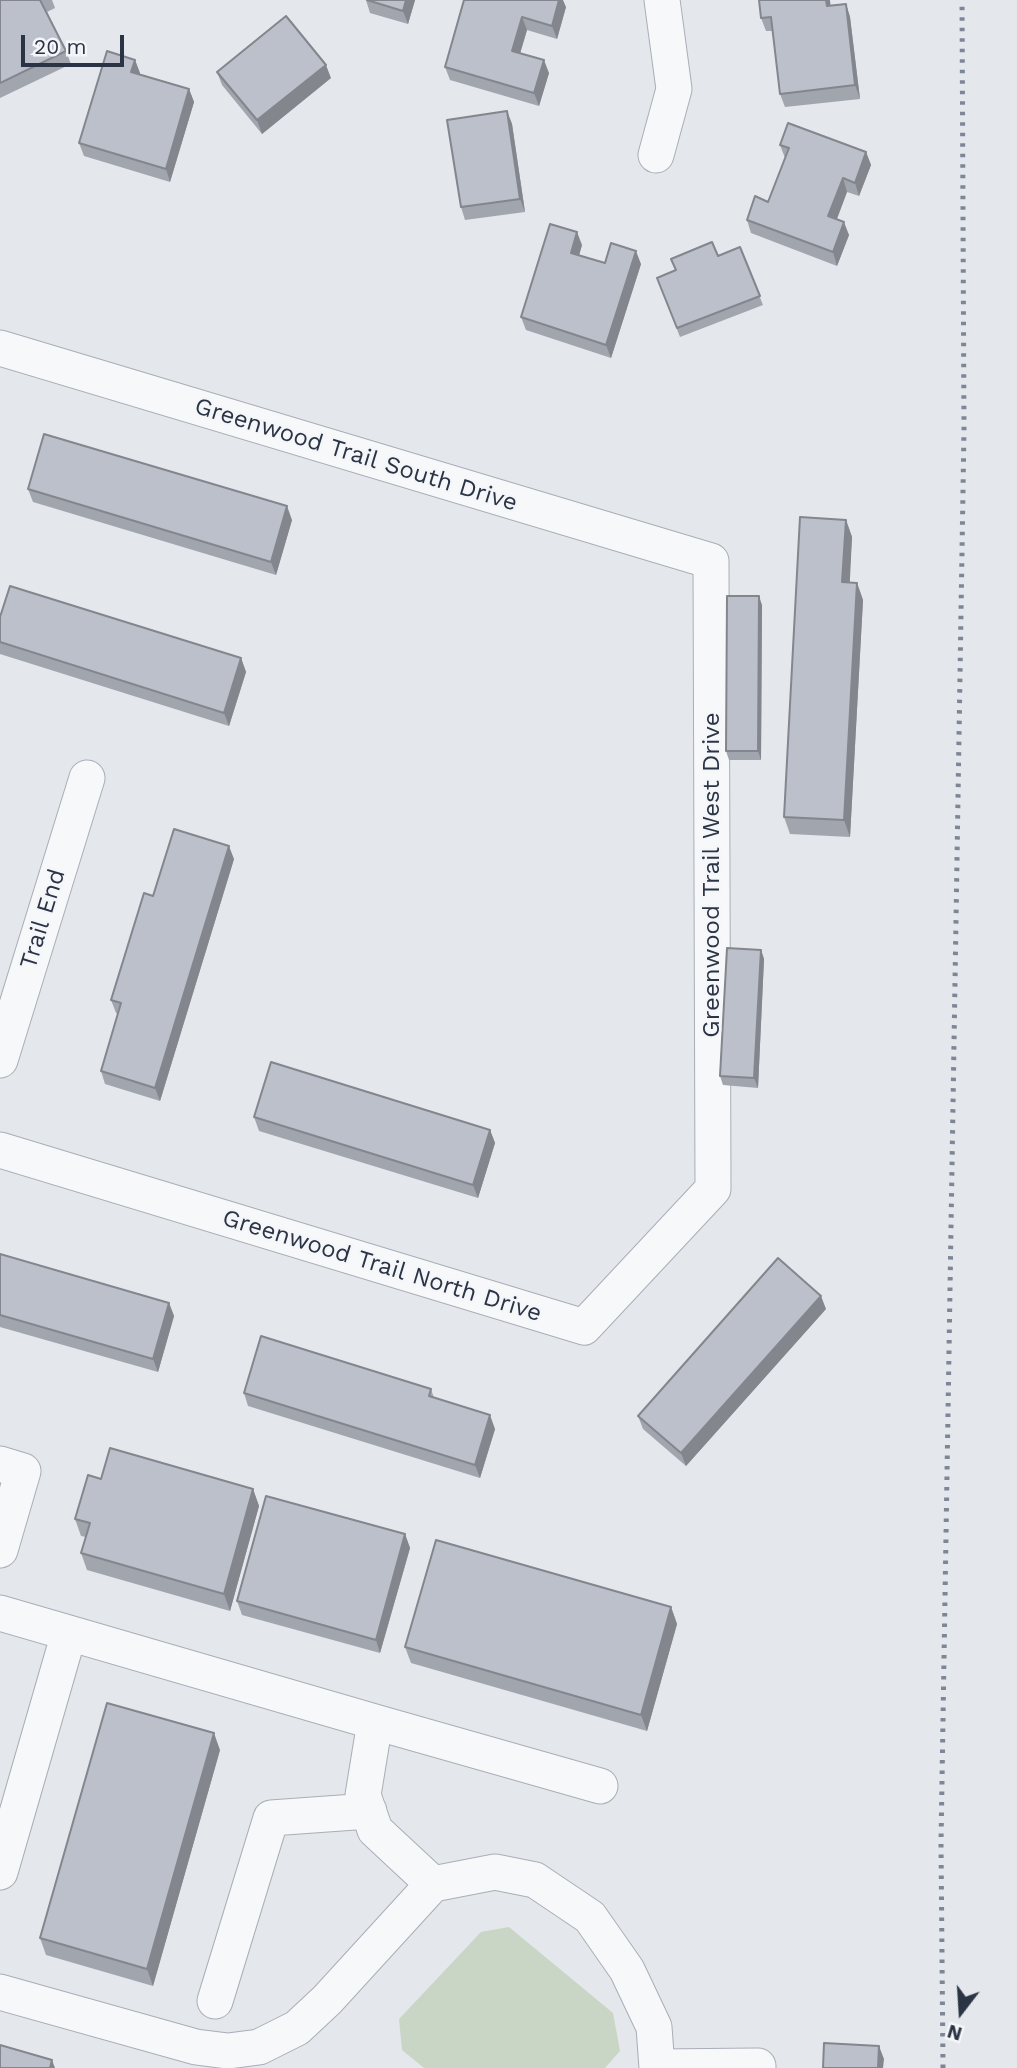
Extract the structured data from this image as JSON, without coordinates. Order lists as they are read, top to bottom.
{
  "streets": {
    "street": [
      "Greenwood Trail South Drive",
      "Greenwood Trail West Drive",
      "Trail End",
      "Greenwood Trail North Drive"
    ]
  },
  "crossings": [
    ["Greenwood Trail South Drive", "Greenwood Trail West Drive"],
    ["Greenwood Trail West Drive", "Greenwood Trail North Drive"]
  ],
  "scale_bar": "20 m",
  "north": "bottom"
}
